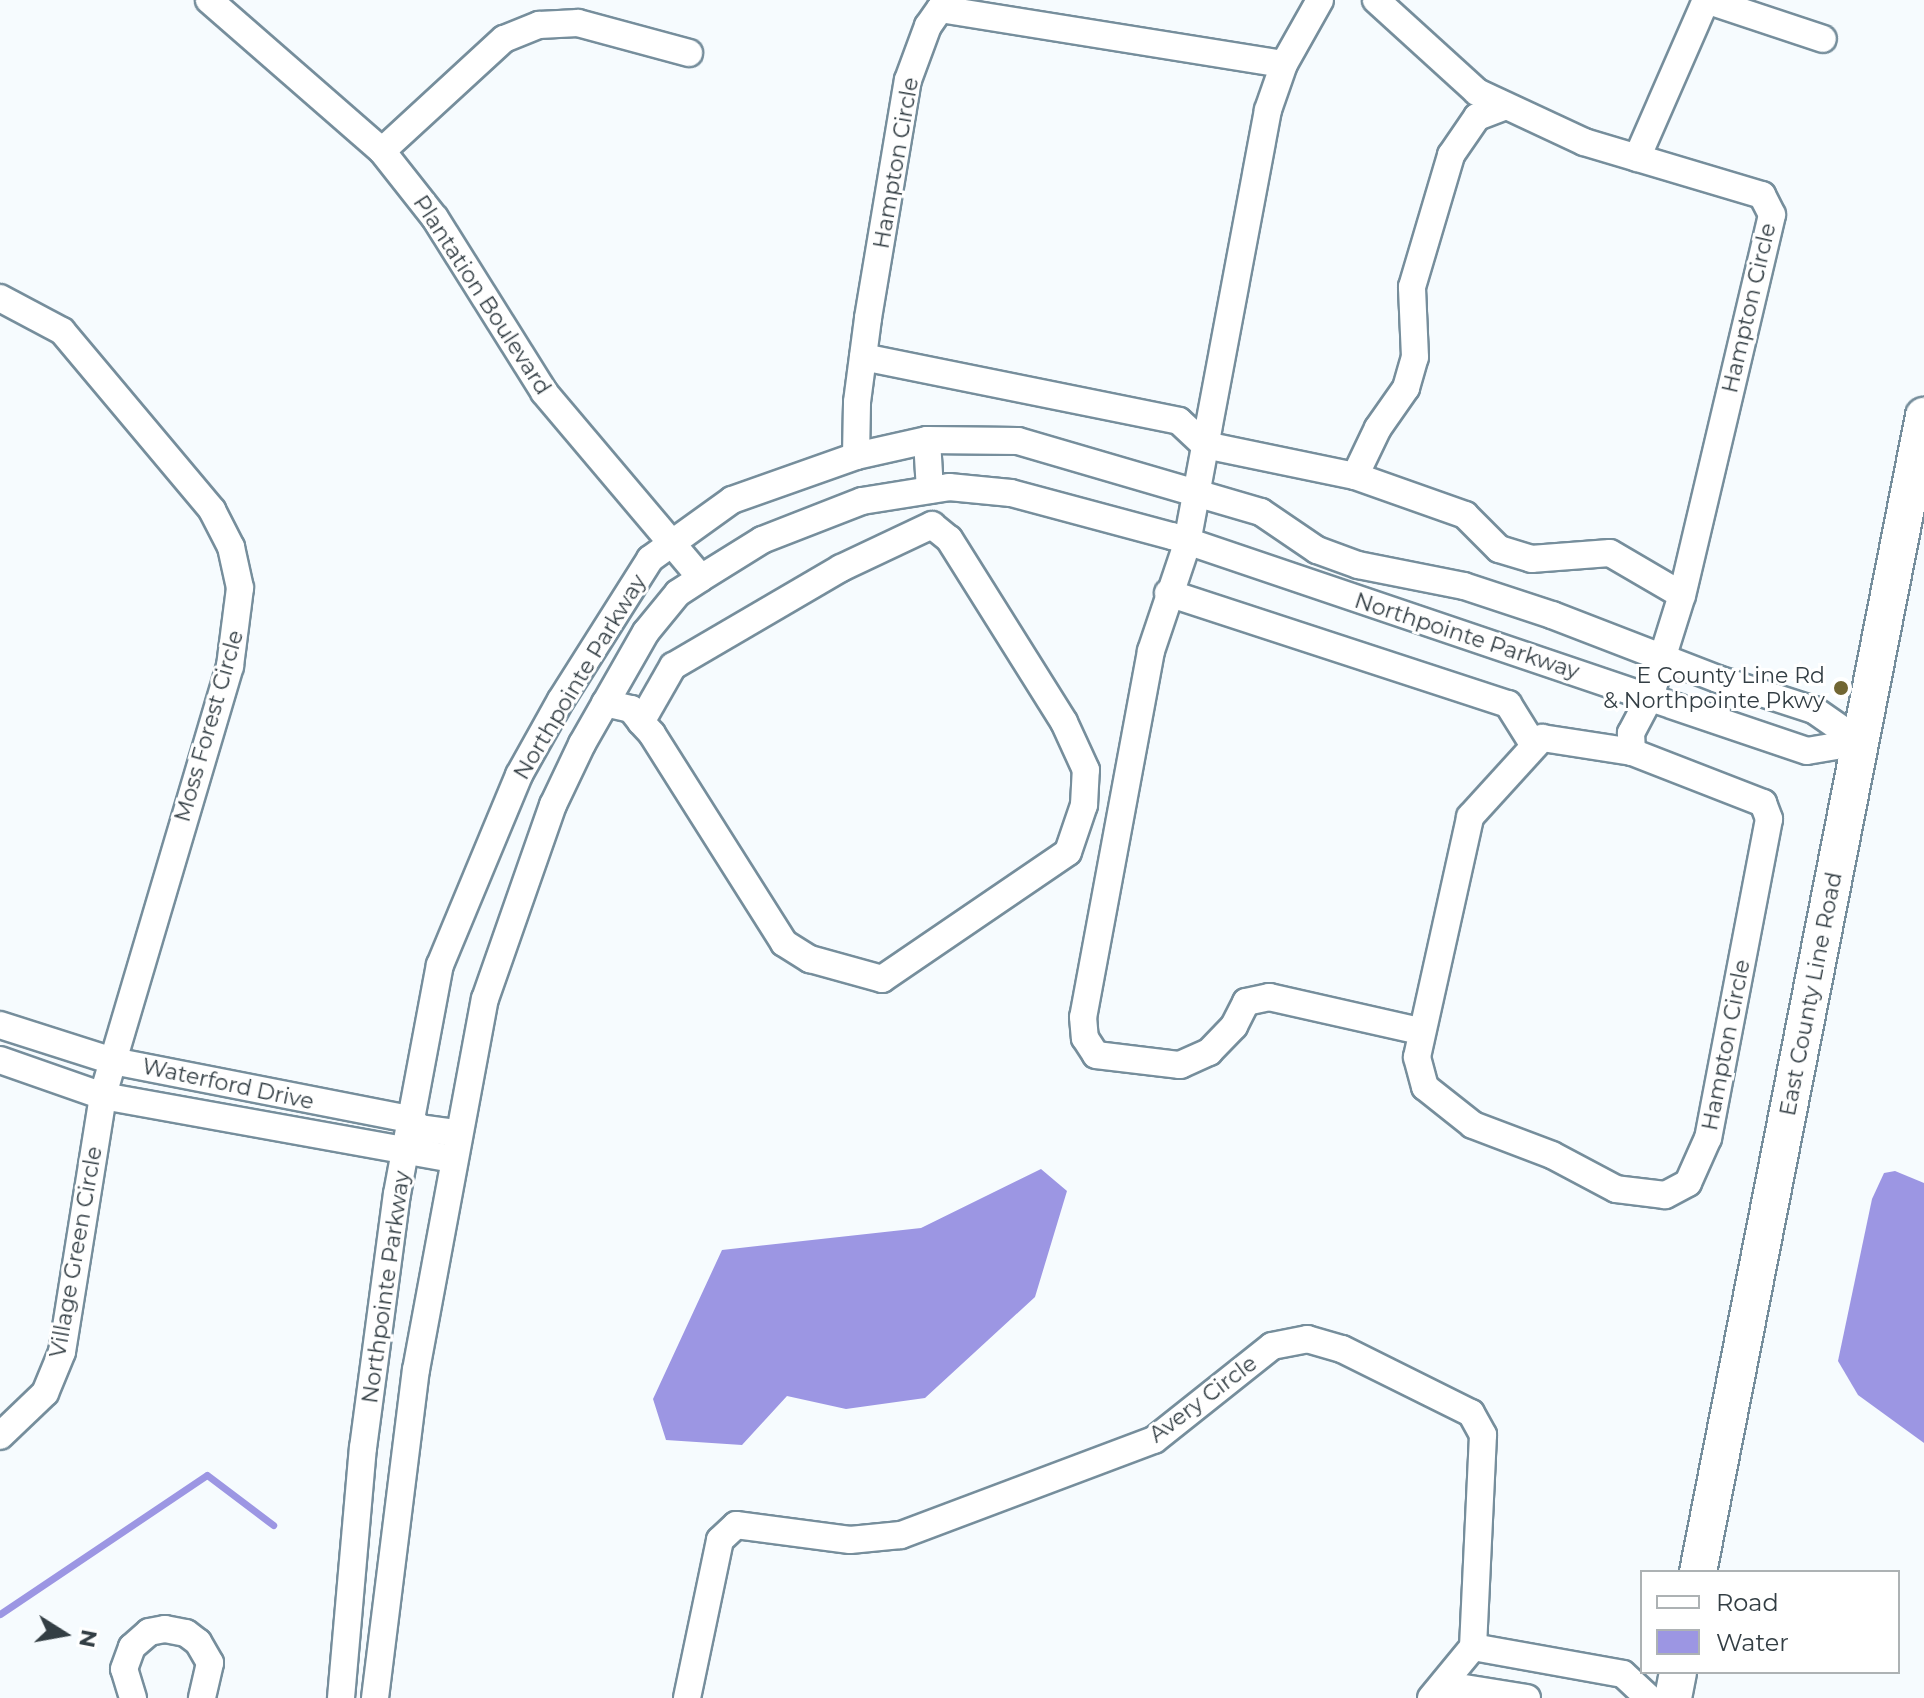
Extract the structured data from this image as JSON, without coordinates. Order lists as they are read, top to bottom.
{
  "streets": {
    "main road": ["East County Line Road"],
    "street": [
      "Hampton Circle",
      "Plantation Boulevard",
      "Northpointe Parkway",
      "Moss Forest Circle",
      "Waterford Drive",
      "Village Green Circle",
      "Avery Circle"
    ]
  },
  "crossings": [
    ["Hampton Circle", "Northpointe Parkway"],
    ["Plantation Boulevard", "Northpointe Parkway"],
    ["Northpointe Parkway", "East County Line Road"],
    ["Northpointe Parkway", "Waterford Drive"],
    ["Moss Forest Circle", "Waterford Drive"],
    ["Moss Forest Circle", "Village Green Circle"],
    ["Waterford Drive", "Village Green Circle"]
  ],
  "places": ["E County Line Rd & Northpointe Pkwy"],
  "legend": ["Road", "Water"],
  "north": "right"
}
